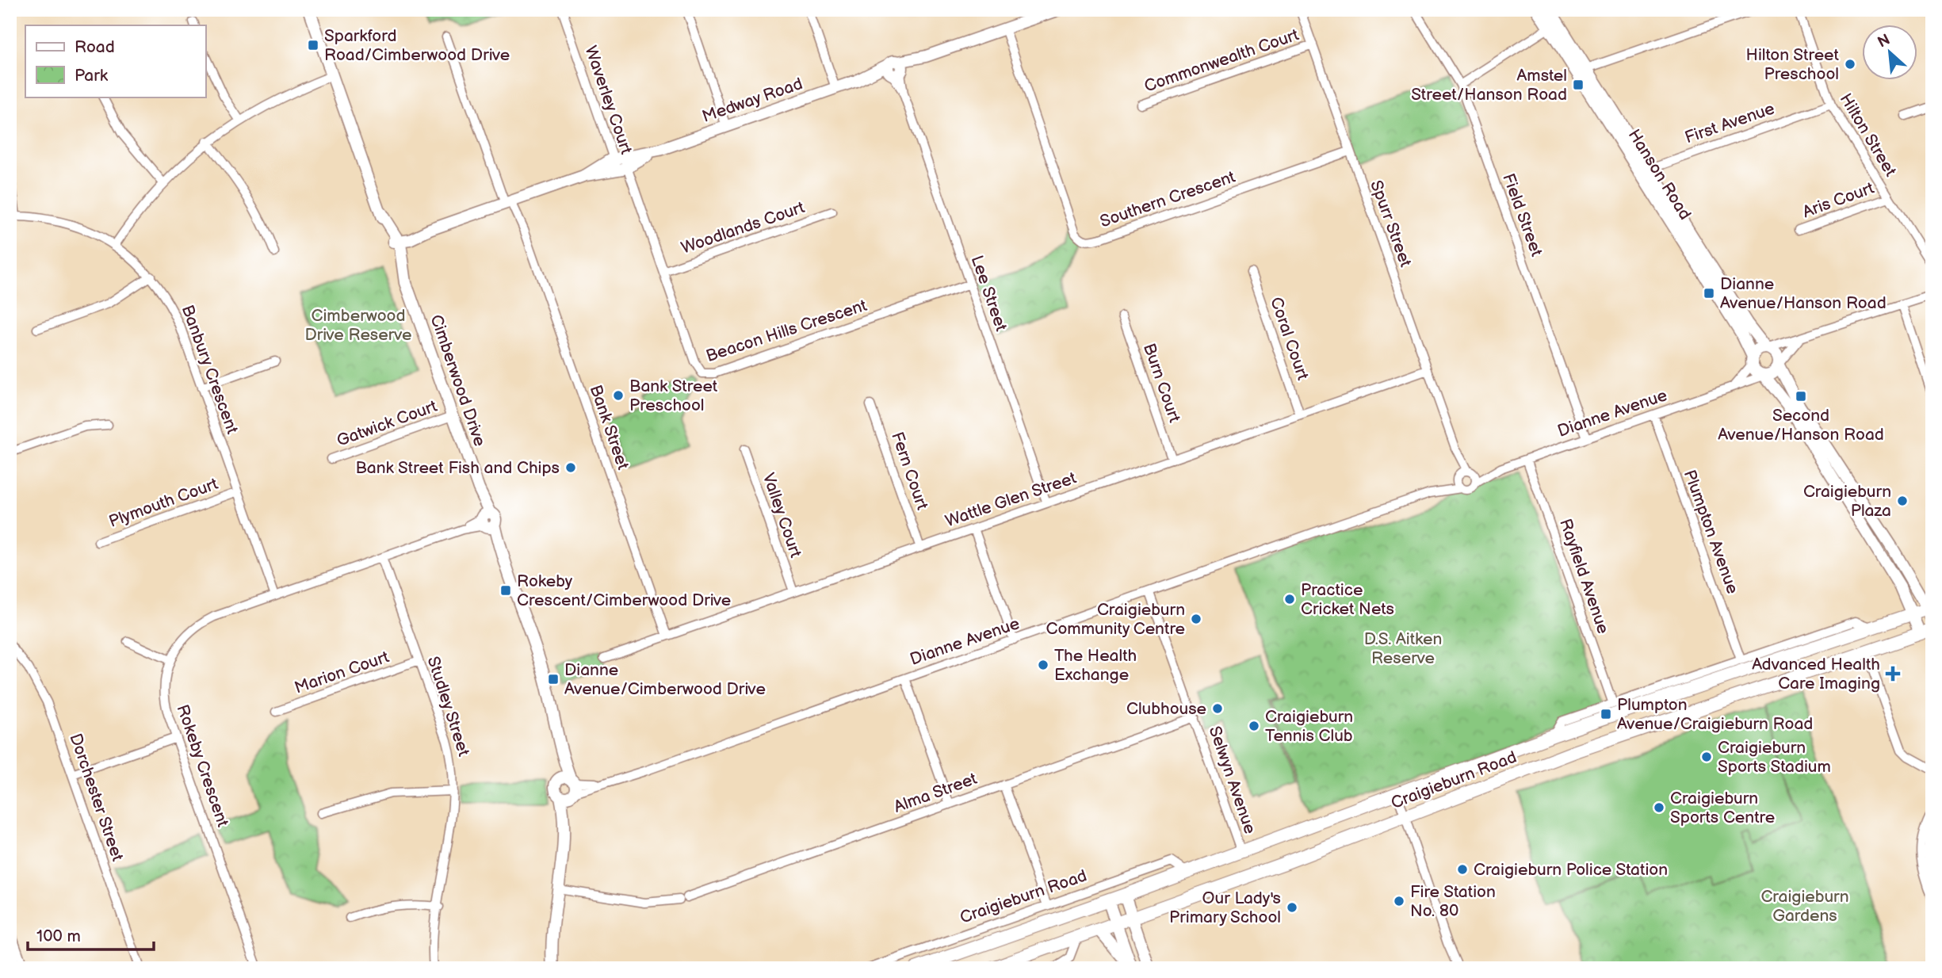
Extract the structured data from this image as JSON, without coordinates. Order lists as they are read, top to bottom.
{
  "streets": {
    "main road": ["Craigieburn Road"],
    "street": [
      "Commonwealth Court",
      "Waverley Court",
      "Medway Road",
      "First Avenue",
      "Hilton Street",
      "Hanson Road",
      "Southern Crescent",
      "Aris Court",
      "Field Street",
      "Spurr Street",
      "Woodlands Court",
      "Lee Street",
      "Beacon Hills Crescent",
      "Coral Court",
      "Banbury Crescent",
      "Cimberwood Drive",
      "Burn Court",
      "Dianne Avenue",
      "Gatwick Court",
      "Bank Street",
      "Fern Court",
      "Wattle Glen Street",
      "Plymouth Court",
      "Valley Court",
      "Plumpton Avenue",
      "Rayfield Avenue",
      "Marion Court",
      "Studley Street",
      "Rokeby Crescent",
      "Selwyn Avenue",
      "Alma Street",
      "Dorchester Street"
    ]
  },
  "crossings": [
    ["Commonwealth Court", "Spurr Street"],
    ["Waverley Court", "Medway Road"],
    ["Waverley Court", "Beacon Hills Crescent"],
    ["Medway Road", "Southern Crescent"],
    ["Medway Road", "Lee Street"],
    ["Medway Road", "Beacon Hills Crescent"],
    ["Medway Road", "Cimberwood Drive"],
    ["Medway Road", "Bank Street"],
    ["First Avenue", "Hilton Street"],
    ["First Avenue", "Hanson Road"],
    ["Hilton Street", "Aris Court"],
    ["Hanson Road", "Dianne Avenue"],
    ["Southern Crescent", "Spurr Street"],
    ["Field Street", "Dianne Avenue"],
    ["Spurr Street", "Dianne Avenue"],
    ["Spurr Street", "Wattle Glen Street"],
    ["Woodlands Court", "Beacon Hills Crescent"],
    ["Lee Street", "Beacon Hills Crescent"],
    ["Lee Street", "Wattle Glen Street"],
    ["Coral Court", "Wattle Glen Street"],
    ["Banbury Crescent", "Plymouth Court"],
    ["Banbury Crescent", "Rokeby Crescent"],
    ["Cimberwood Drive", "Dianne Avenue"],
    ["Cimberwood Drive", "Gatwick Court"],
    ["Cimberwood Drive", "Rokeby Crescent"],
    ["Cimberwood Drive", "Alma Street"],
    ["Burn Court", "Wattle Glen Street"],
    ["Dianne Avenue", "Plumpton Avenue"],
    ["Dianne Avenue", "Rayfield Avenue"],
    ["Dianne Avenue", "Selwyn Avenue"],
    ["Bank Street", "Wattle Glen Street"],
    ["Fern Court", "Wattle Glen Street"],
    ["Wattle Glen Street", "Valley Court"],
    ["Plumpton Avenue", "Craigieburn Road"],
    ["Rayfield Avenue", "Craigieburn Road"],
    ["Marion Court", "Studley Street"],
    ["Studley Street", "Rokeby Crescent"],
    ["Selwyn Avenue", "Craigieburn Road"],
    ["Selwyn Avenue", "Alma Street"]
  ],
  "parks": ["Cimberwood Drive Reserve", "D.S. Aitken Reserve", "Craigieburn Gardens"],
  "places": {
    "transit": [
      "Sparkford Road/Cimberwood Drive",
      "Amstel Street/Hanson Road",
      "Dianne Avenue/Hanson Road",
      "Second Avenue/Hanson Road",
      "Rokeby Crescent/Cimberwood Drive",
      "Dianne Avenue/Cimberwood Drive",
      "Plumpton Avenue/Craigieburn Road"
    ],
    "other": [
      "Hilton Street Preschool",
      "Bank Street Preschool",
      "Bank Street Fish and Chips",
      "Craigieburn Plaza",
      "Practice Cricket Nets",
      "Craigieburn Community Centre",
      "The Health Exchange",
      "Clubhouse",
      "Craigieburn Tennis Club",
      "Craigieburn Sports Stadium",
      "Craigieburn Sports Centre",
      "Craigieburn Police Station",
      "Fire Station No. 80",
      "Our Lady's Primary School"
    ],
    "health": ["Advanced Health Care Imaging"]
  },
  "legend": ["Road", "Park"],
  "scale_bar": "100 m",
  "north": "top left"
}
